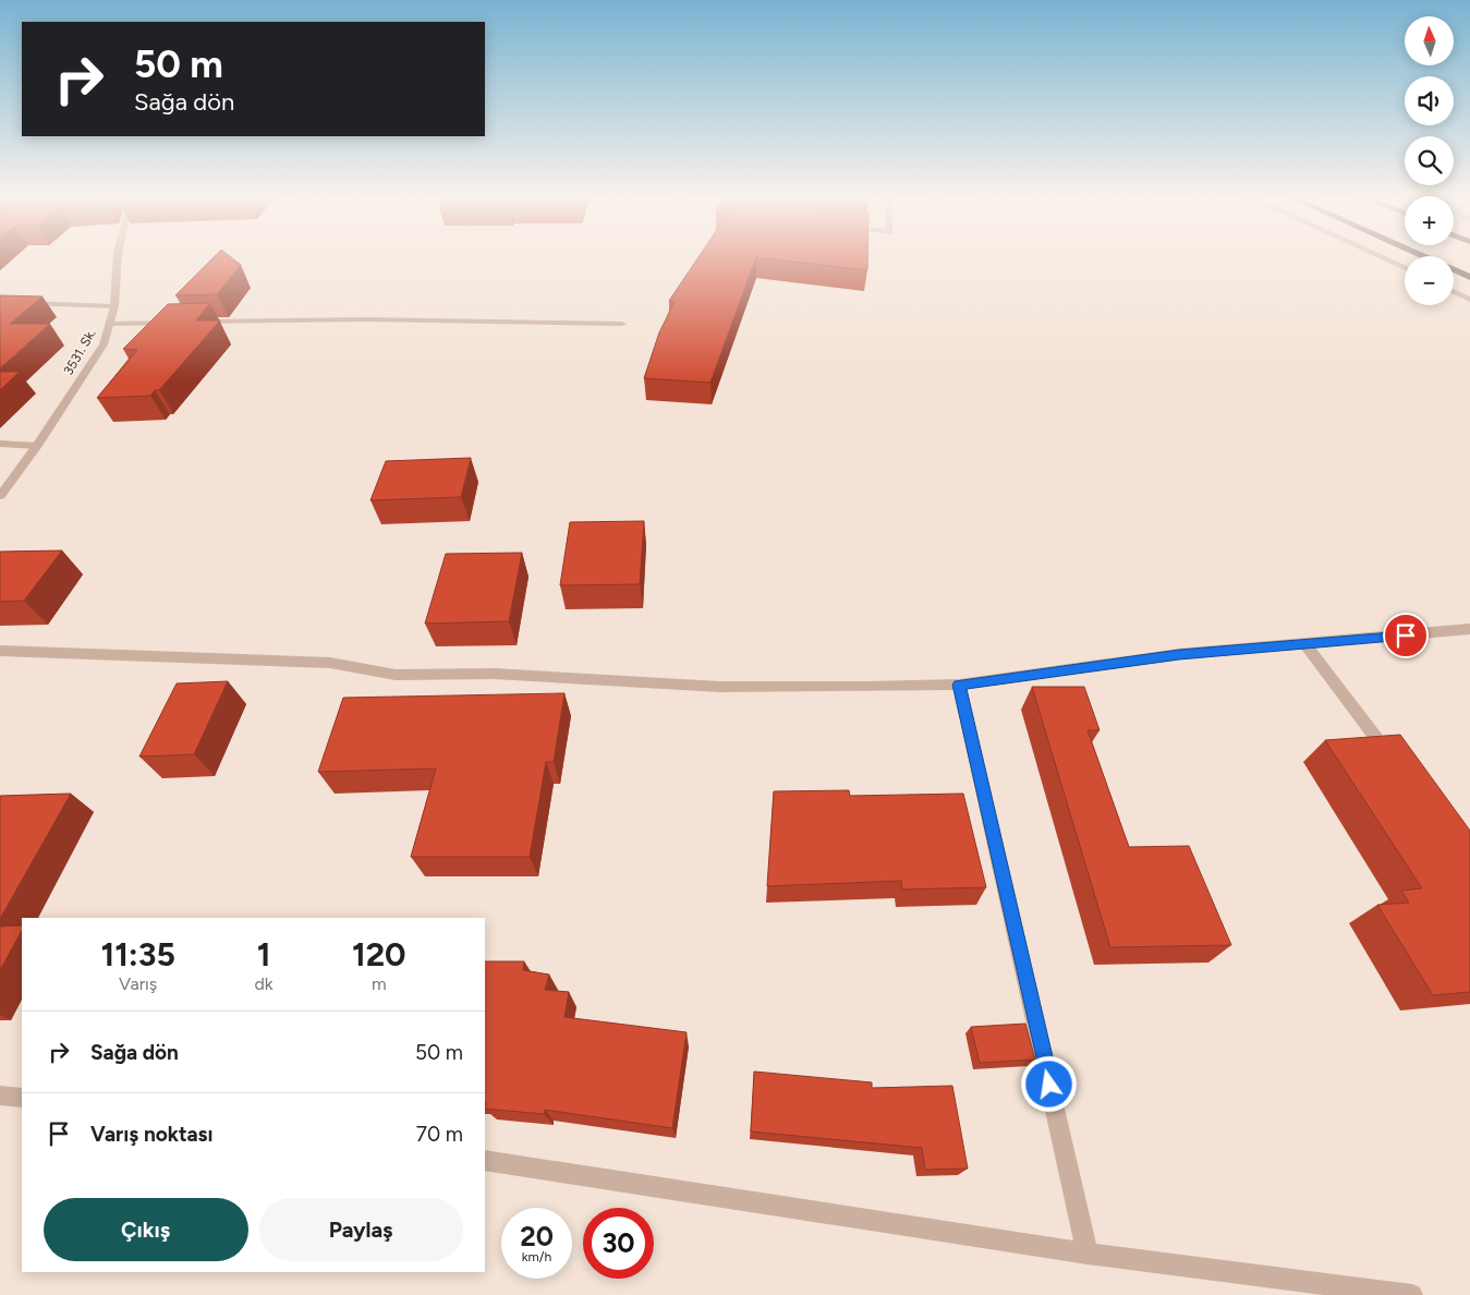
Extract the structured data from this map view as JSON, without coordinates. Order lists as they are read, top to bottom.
{
  "streets": {
    "street": ["3531. Sk."]
  },
  "north": "top",
  "page": {
    "map_buttons": ["+", "−"],
    "turn": ["50 m", "Sağa dön"],
    "eta": [
      "11:35",
      "Varış",
      "1",
      "dk",
      "120",
      "m"
    ],
    "list": [
      {
        "name": "Sağa dön",
        "value": "50 m"
      },
      {
        "name": "Varış noktası",
        "value": "70 m"
      }
    ],
    "buttons": ["Çıkış", "Paylaş"],
    "speed": "20 km/h",
    "limit": "30"
  }
}
